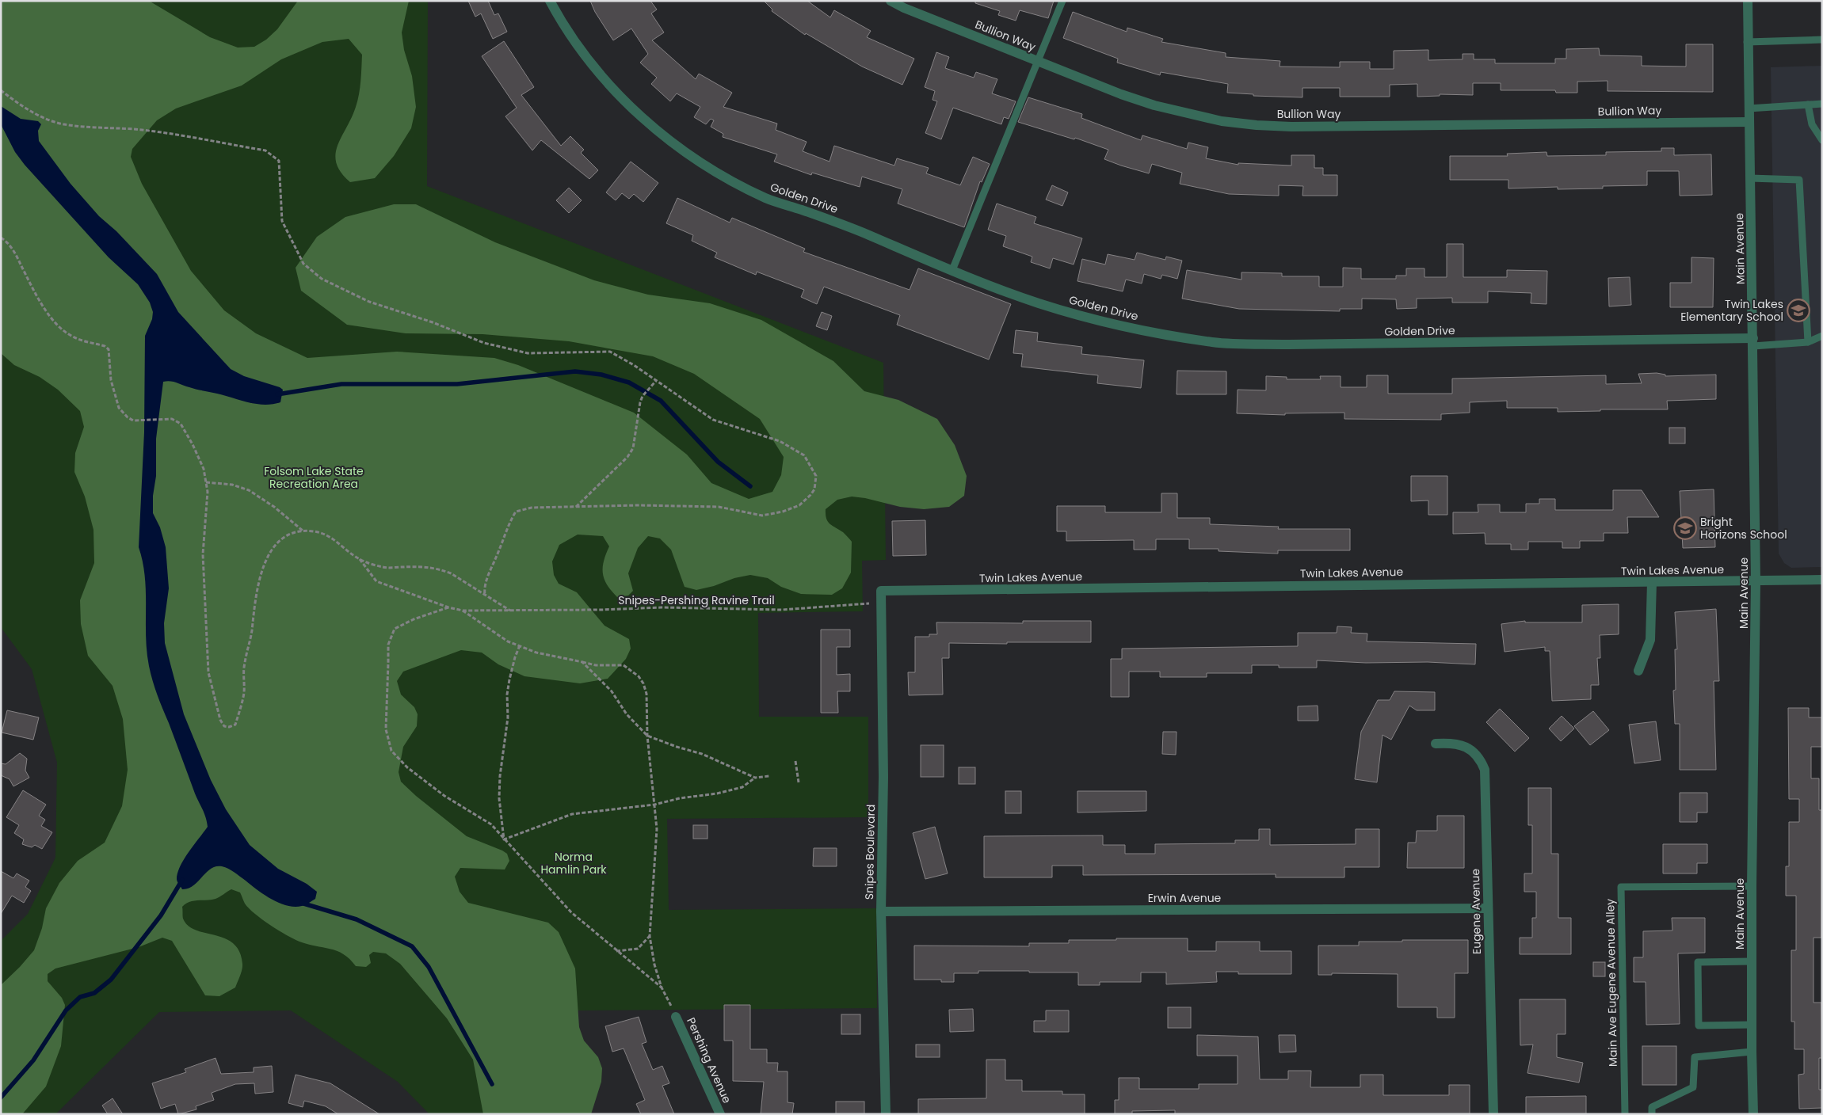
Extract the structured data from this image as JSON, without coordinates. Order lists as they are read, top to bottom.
{
  "streets": {
    "street": [
      "Bullion Way",
      "Golden Drive",
      "Main Avenue",
      "Twin Lakes Avenue",
      "Snipes Boulevard",
      "Erwin Avenue",
      "Eugene Avenue",
      "Pershing Avenue"
    ],
    "lane": ["Main Ave Eugene Avenue Alley"],
    "path": ["Snipes-Pershing Ravine Trail"]
  },
  "crossings": [
    ["Bullion Way", "Main Avenue"],
    ["Golden Drive", "Main Avenue"],
    ["Main Avenue", "Twin Lakes Avenue"],
    ["Main Avenue", "Main Ave Eugene Avenue Alley"],
    ["Twin Lakes Avenue", "Snipes Boulevard"],
    ["Snipes-Pershing Ravine Trail", "Snipes Boulevard"],
    ["Snipes Boulevard", "Erwin Avenue"],
    ["Erwin Avenue", "Eugene Avenue"]
  ],
  "parks": ["Folsom Lake State Recreation Area", "Norma Hamlin Park"],
  "places": {
    "school or university": ["Twin Lakes Elementary School", "Bright Horizons School"]
  }
}
